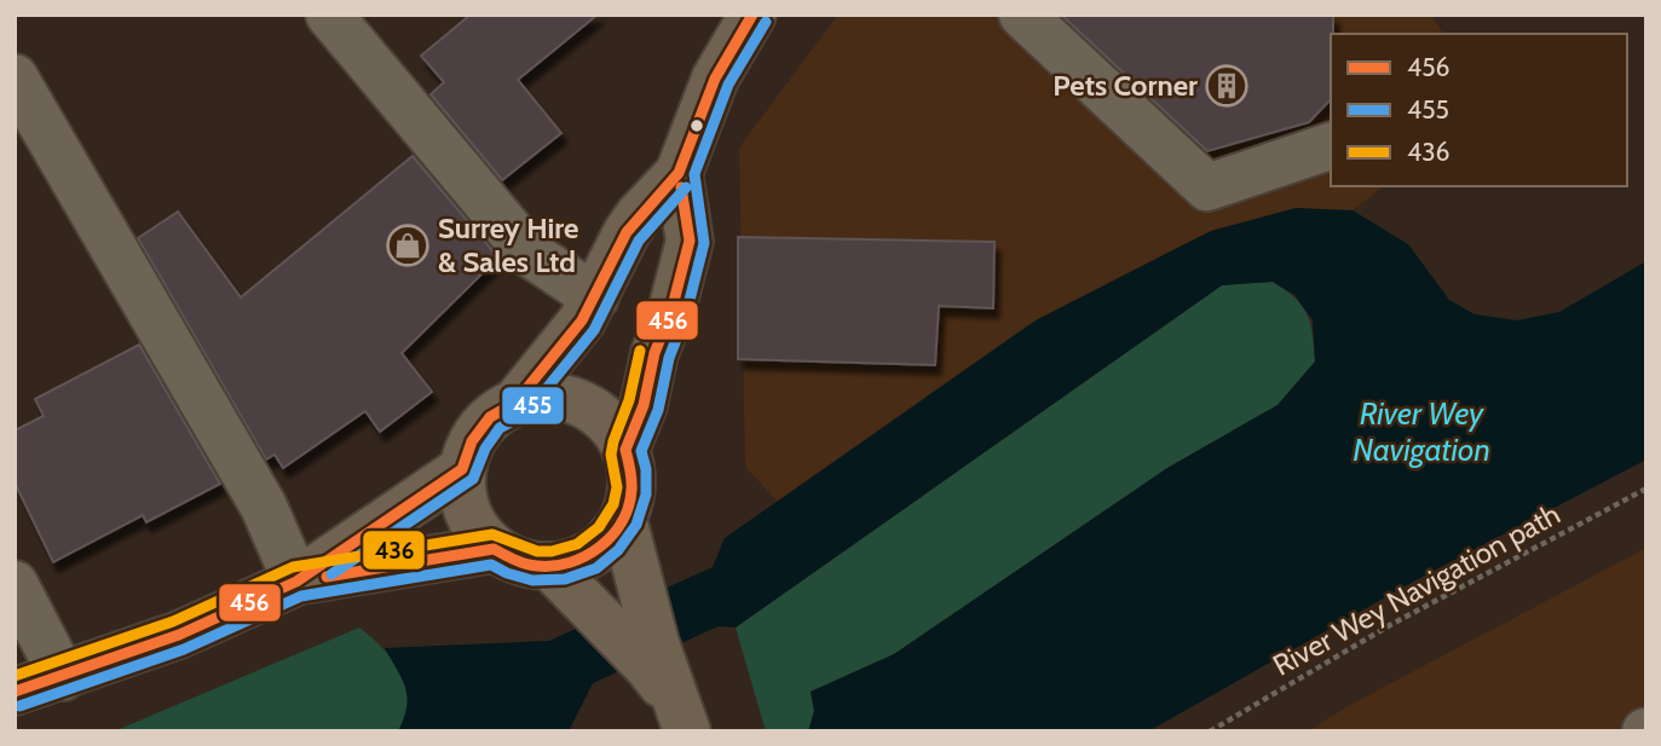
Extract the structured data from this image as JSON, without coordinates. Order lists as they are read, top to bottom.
{
  "streets": {
    "path": ["River Wey Navigation path"]
  },
  "water": ["River Wey Navigation"],
  "places": {
    "building": ["Pets Corner"],
    "shop": ["Surrey Hire & Sales Ltd"]
  },
  "lines": ["transit line 456", "transit line 455", "transit line 436"],
  "legend": ["456", "455", "436"]
}
